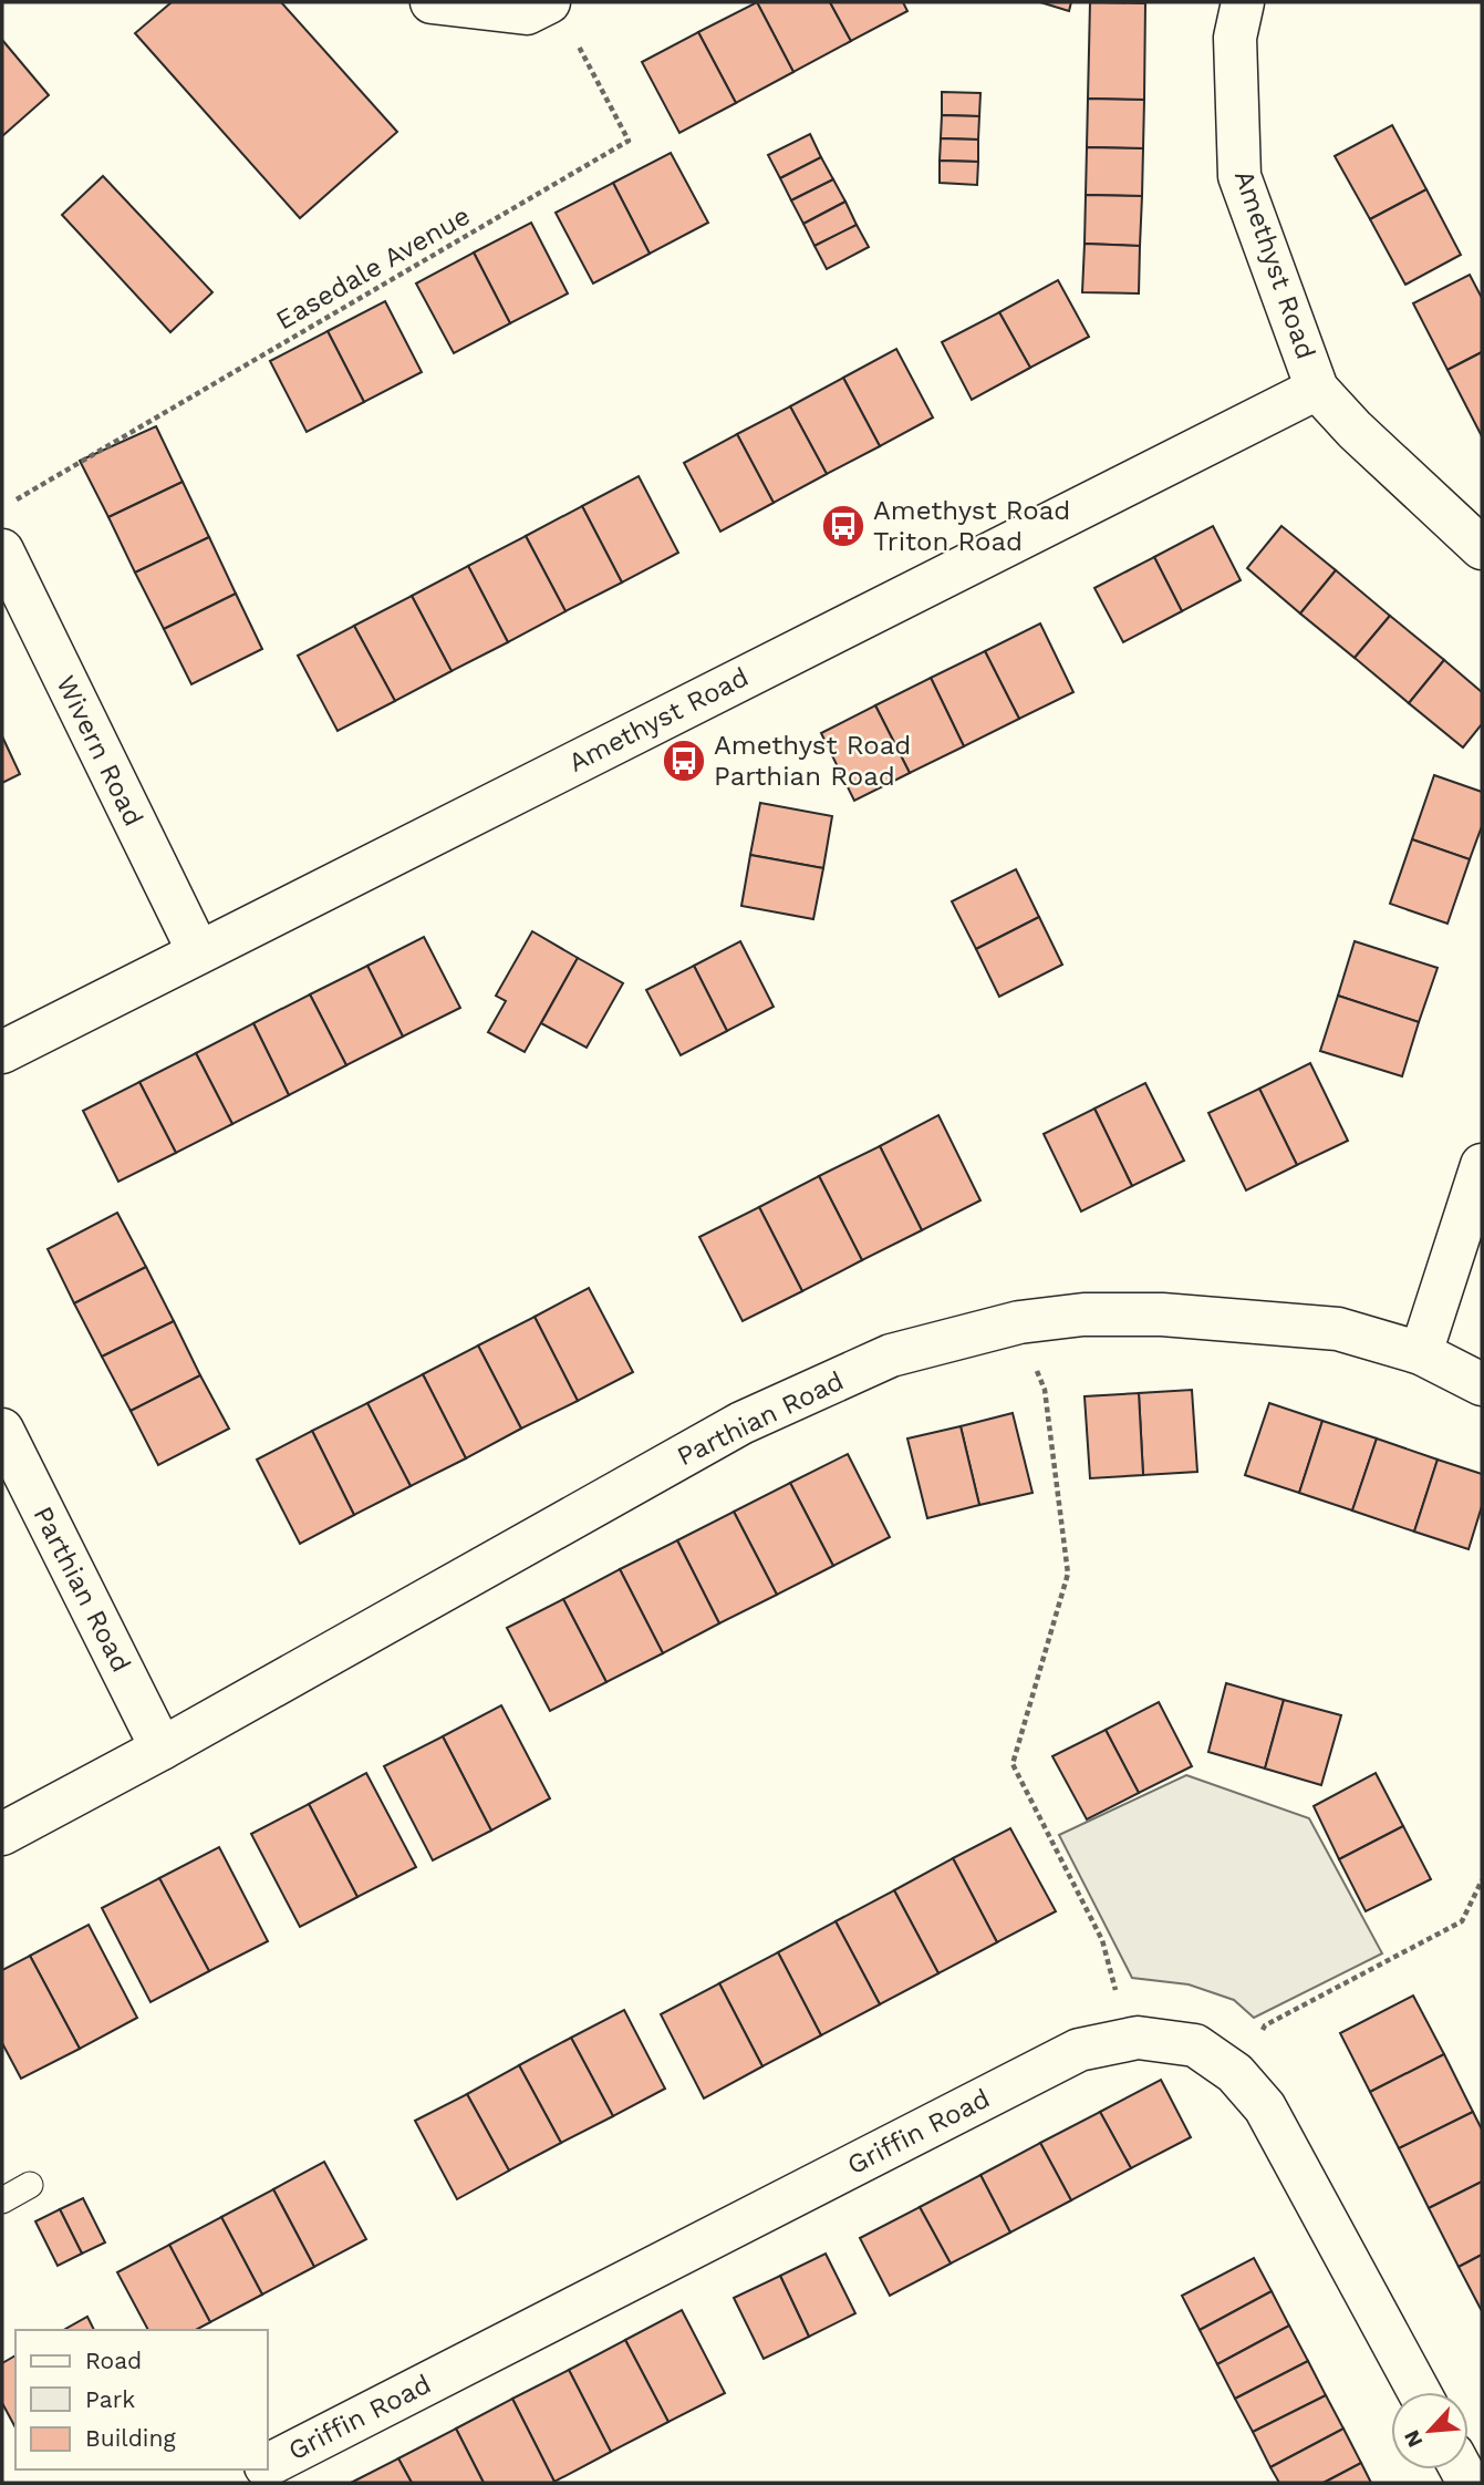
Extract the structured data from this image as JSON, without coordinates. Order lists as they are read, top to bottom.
{
  "streets": {
    "street": [
      "Amethyst Road",
      "Wivern Road",
      "Parthian Road",
      "Griffin Road"
    ],
    "path": ["Easedale Avenue"]
  },
  "crossings": [
    ["Amethyst Road", "Wivern Road"]
  ],
  "places": {
    "bus stop": ["Amethyst Road Triton Road", "Amethyst Road Parthian Road"]
  },
  "legend": ["Road", "Park", "Building"],
  "north": "bottom left"
}
